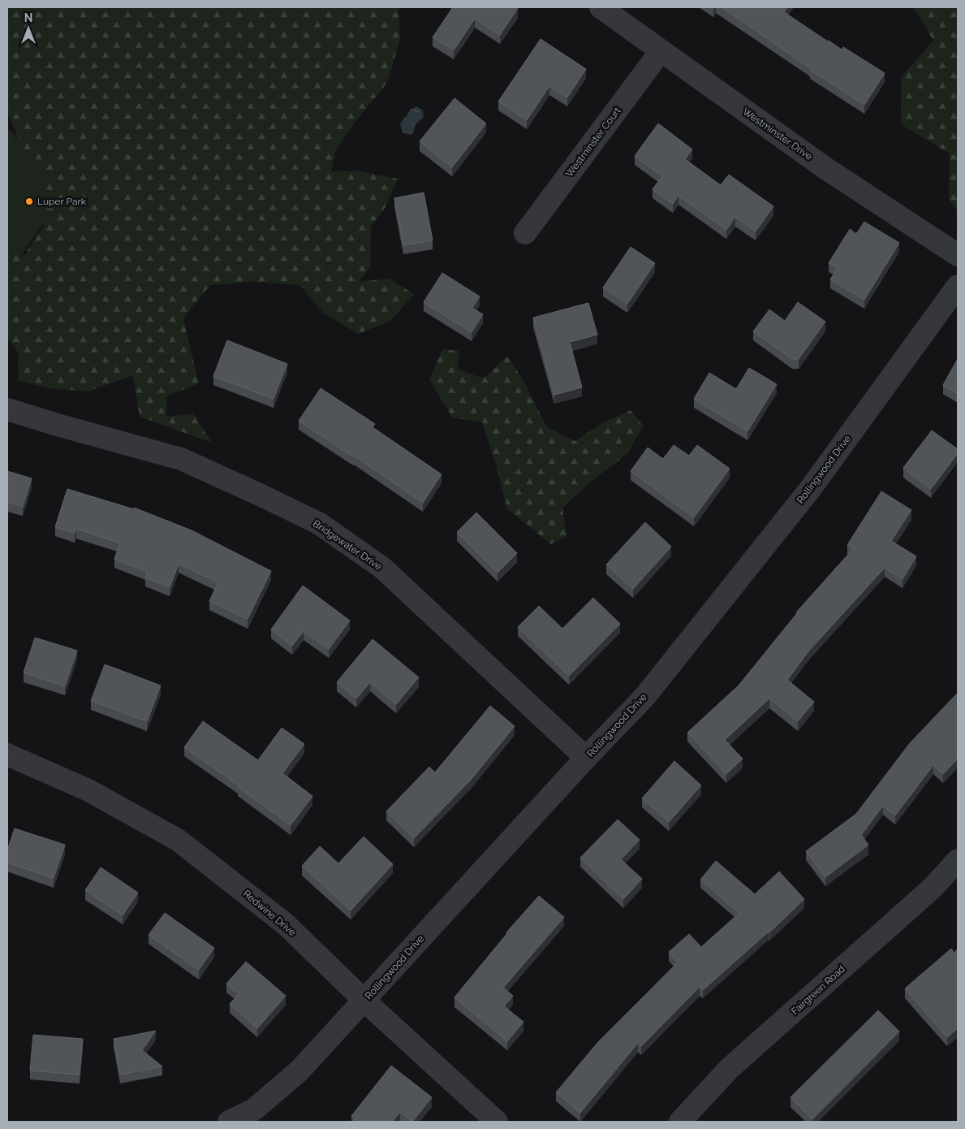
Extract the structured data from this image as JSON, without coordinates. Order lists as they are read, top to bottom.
{
  "streets": {
    "street": [
      "Westminster Drive",
      "Westminster Court",
      "Rollingwood Drive",
      "Bridgewater Drive",
      "Redwine Drive",
      "Fairgreen Road"
    ]
  },
  "crossings": [
    ["Westminster Drive", "Westminster Court"],
    ["Rollingwood Drive", "Bridgewater Drive"],
    ["Rollingwood Drive", "Redwine Drive"]
  ],
  "places": ["Luper Park"],
  "north": "top"
}
